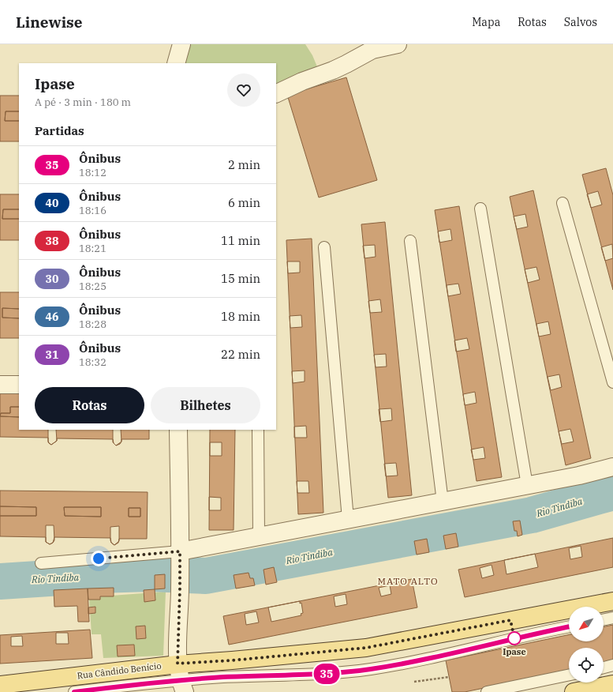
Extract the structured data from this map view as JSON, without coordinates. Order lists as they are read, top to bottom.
{
  "streets": {
    "main road": ["Rua Cândido Benício"]
  },
  "districts": ["MATO ALTO"],
  "water": ["Rio Tindiba"],
  "places": ["Ipase"],
  "lines": ["bus line 35"],
  "north": "bottom left",
  "page": {
    "header": "Linewise",
    "nav": ["Mapa", "Rotas", "Salvos"],
    "on_map": "35",
    "heading": [
      ["Ipase", "A pé · 3 min · 180 m"],
      "Partidas"
    ],
    "list": [
      {
        "mark": "35",
        "name": "Ônibus",
        "note": "18:12",
        "value": "2 min"
      },
      {
        "mark": "40",
        "name": "Ônibus",
        "note": "18:16",
        "value": "6 min"
      },
      {
        "mark": "38",
        "name": "Ônibus",
        "note": "18:21",
        "value": "11 min"
      },
      {
        "mark": "30",
        "name": "Ônibus",
        "note": "18:25",
        "value": "15 min"
      },
      {
        "mark": "46",
        "name": "Ônibus",
        "note": "18:28",
        "value": "18 min"
      },
      {
        "mark": "31",
        "name": "Ônibus",
        "note": "18:32",
        "value": "22 min"
      }
    ],
    "buttons": ["Rotas", "Bilhetes"]
  }
}
